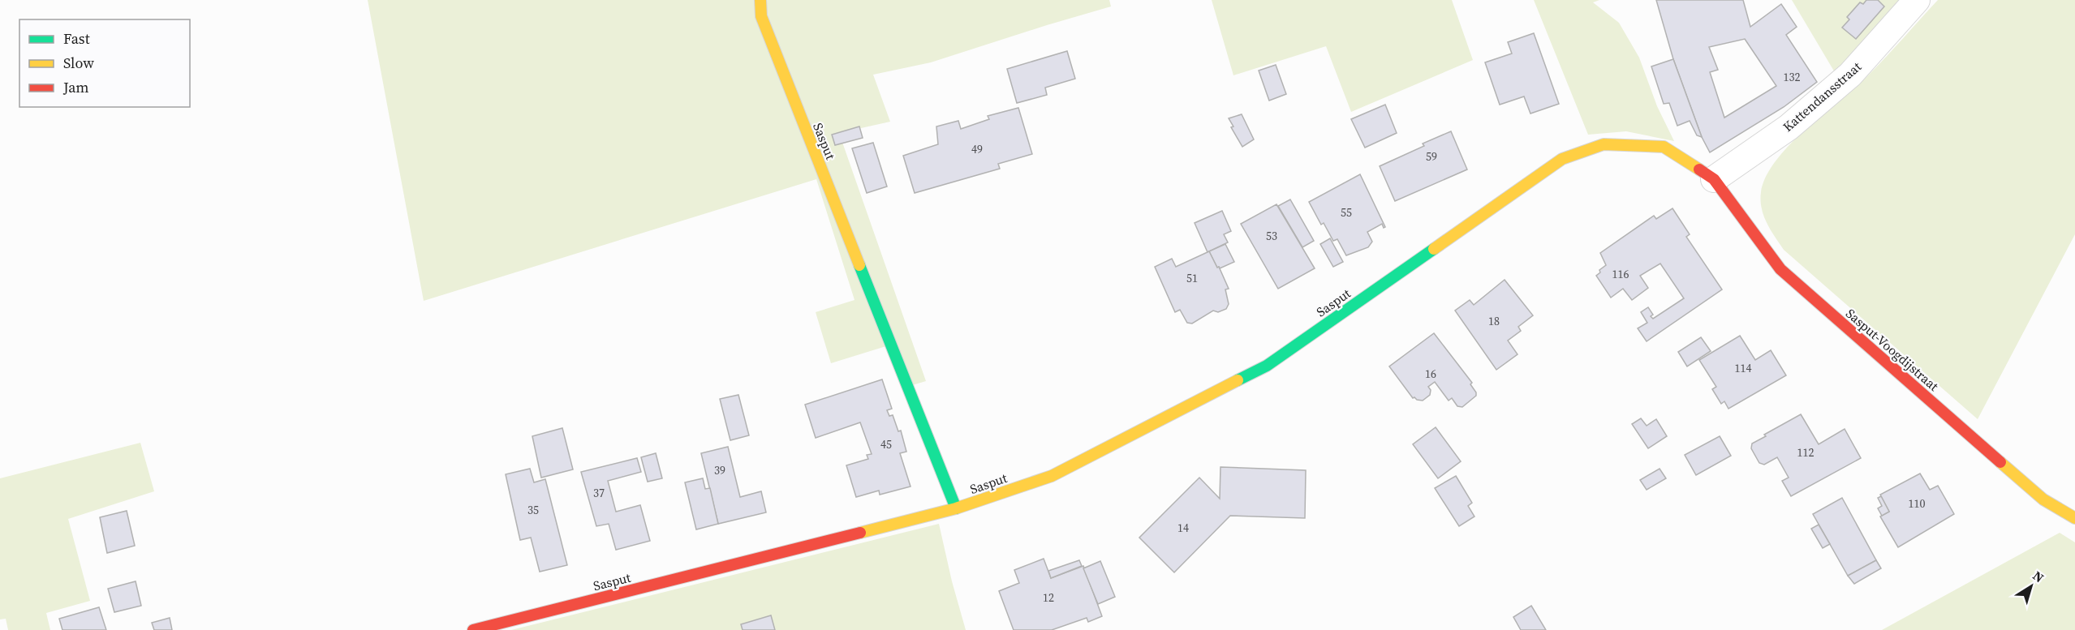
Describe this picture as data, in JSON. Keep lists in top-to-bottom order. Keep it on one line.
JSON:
{"streets":{"street":["Kattendansstraat","Sasput","Sasput-Voogdijstraat"]},"crossings":[["Kattendansstraat","Sasput"],["Kattendansstraat","Sasput-Voogdijstraat"],["Sasput","Sasput-Voogdijstraat"]],"house_numbers":["132","49","59","55","53","116","51","18","114","16","45","112","39","37","110","35","14","12"],"legend":["Fast","Slow","Jam"],"north":"top right"}
